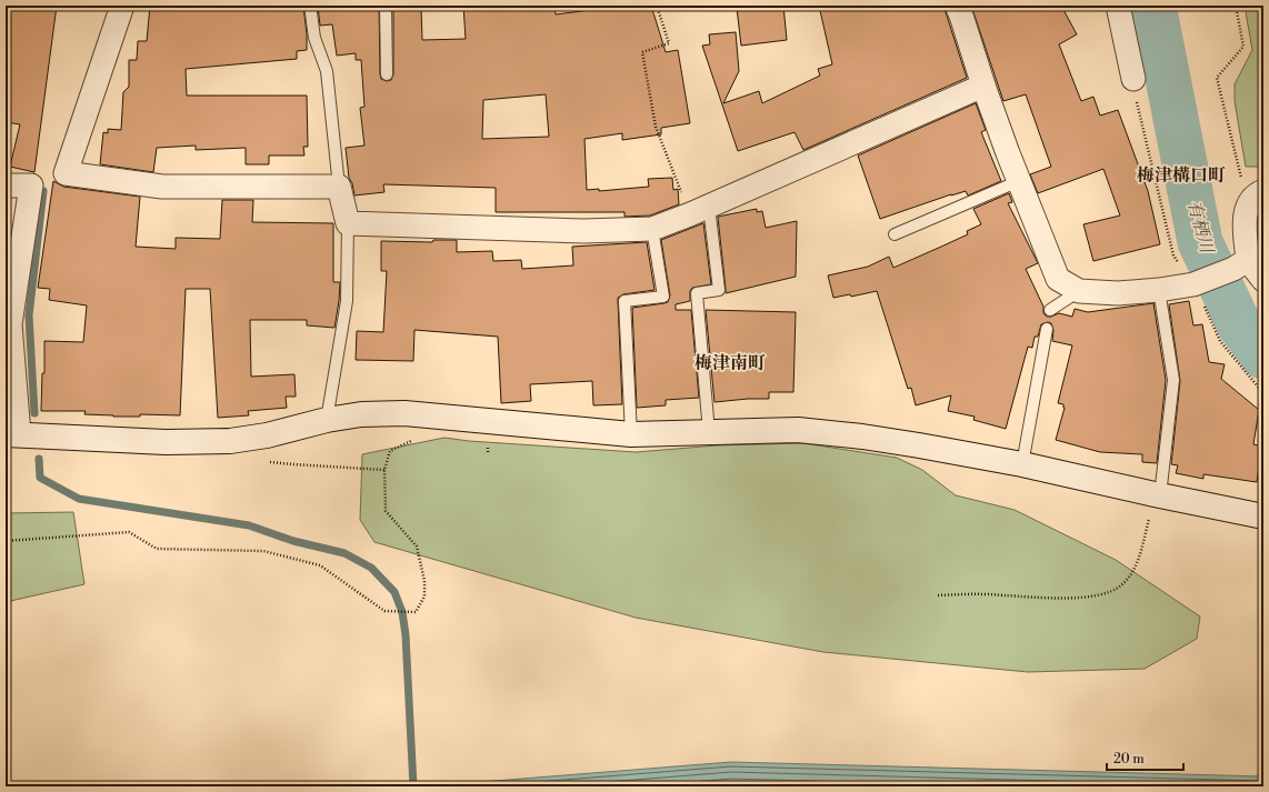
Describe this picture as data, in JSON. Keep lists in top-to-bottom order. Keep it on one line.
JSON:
{"districts":["梅津構口町","梅津南町"],"water":["有栖川"],"scale_bar":"20 m"}
